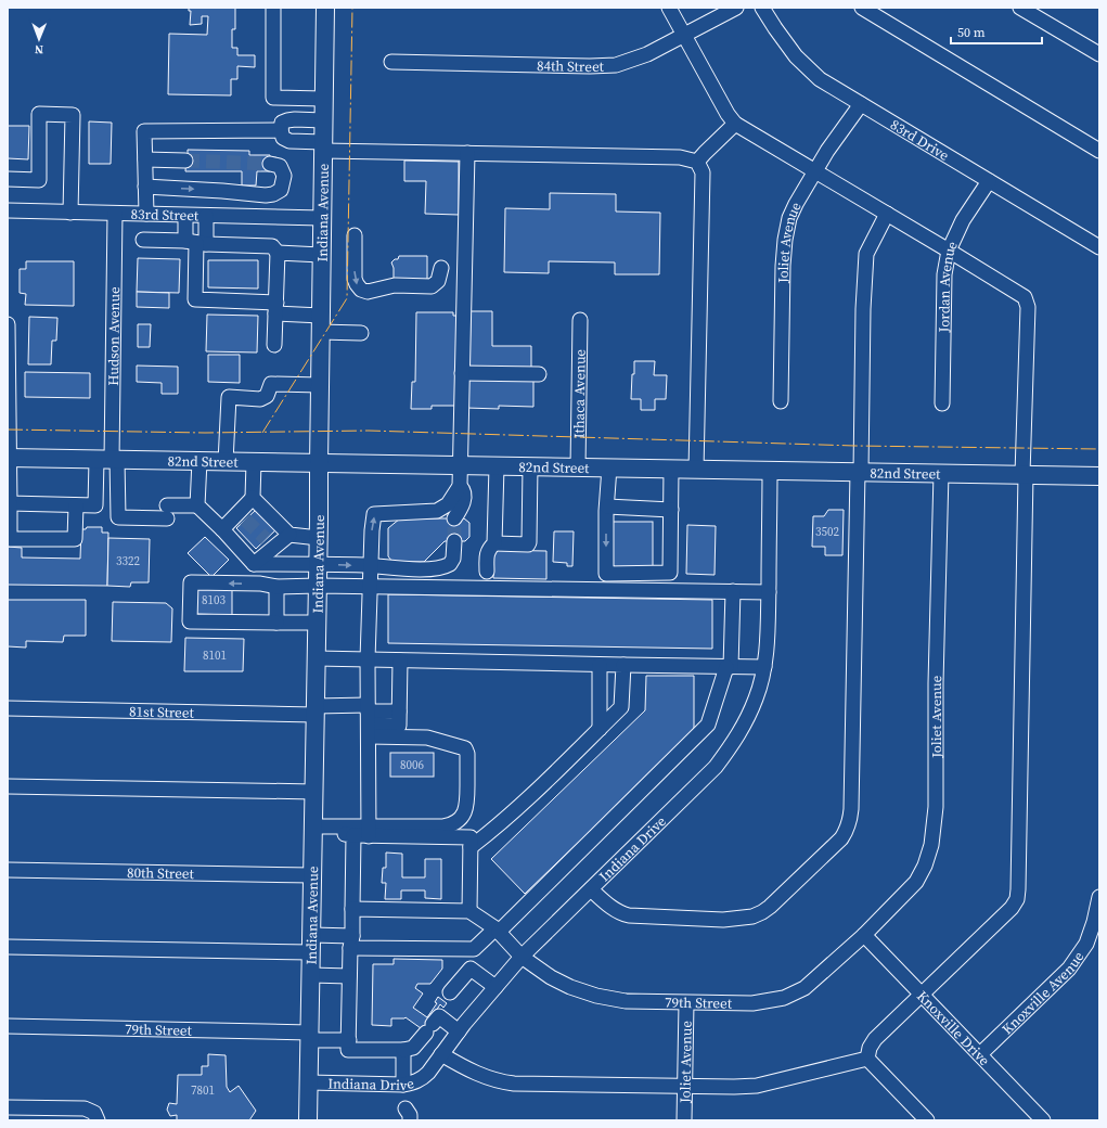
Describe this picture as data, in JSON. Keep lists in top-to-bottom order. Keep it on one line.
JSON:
{"streets":{"main road":["Indiana Avenue","82nd Street"],"street":["84th Street","83rd Drive","83rd Street","Joliet Avenue","Jordan Avenue","Hudson Avenue","Ithaca Avenue","81st Street","Indiana Drive","80th Street","Knoxville Avenue","79th Street","Knoxville Drive"]},"crossings":[["83rd Drive","Joliet Avenue"],["83rd Drive","Jordan Avenue"],["Indiana Avenue","83rd Street"],["Indiana Avenue","82nd Street"],["Indiana Avenue","81st Street"],["Indiana Avenue","Indiana Drive"],["Indiana Avenue","80th Street"],["Indiana Avenue","79th Street"],["83rd Street","Hudson Avenue"],["Joliet Avenue","82nd Street"],["Joliet Avenue","79th Street"],["Joliet Avenue","Knoxville Drive"],["Hudson Avenue","82nd Street"],["Ithaca Avenue","82nd Street"],["82nd Street","Indiana Drive"],["Indiana Drive","79th Street"],["Knoxville Avenue","Knoxville Drive"],["79th Street","Knoxville Drive"]],"house_numbers":["3502","3322","8103","8101","8006","7801"],"scale_bar":"50 m","north":"bottom"}
